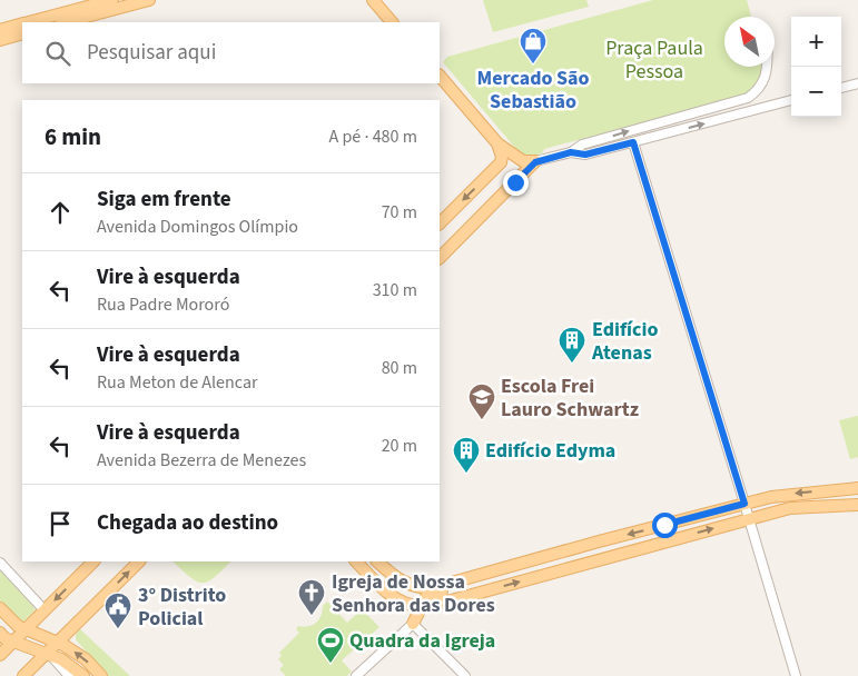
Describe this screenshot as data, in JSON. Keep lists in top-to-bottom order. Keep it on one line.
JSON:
{"parks":["Praça Paula Pessoa"],"places":{"shop":["Mercado São Sebastião"],"building":["Edifício Atenas","Edifício Edyma"],"school or university":["Escola Frei Lauro Schwartz"],"church":["Igreja de Nossa Senhora das Dores"],"public building":["3° Distrito Policial"],"sports":["Quadra da Igreja"]},"north":"top left","page":{"map_buttons":["+","−"],"search":"Pesquisar aqui","heading":["6 min","A pé · 480 m"],"list":[["Siga em frente","Avenida Domingos Olímpio","70 m"],["Vire à esquerda","Rua Padre Mororó","310 m"],["Vire à esquerda","Rua Meton de Alencar","80 m"],["Vire à esquerda","Avenida Bezerra de Menezes","20 m"],"Chegada ao destino"]}}
